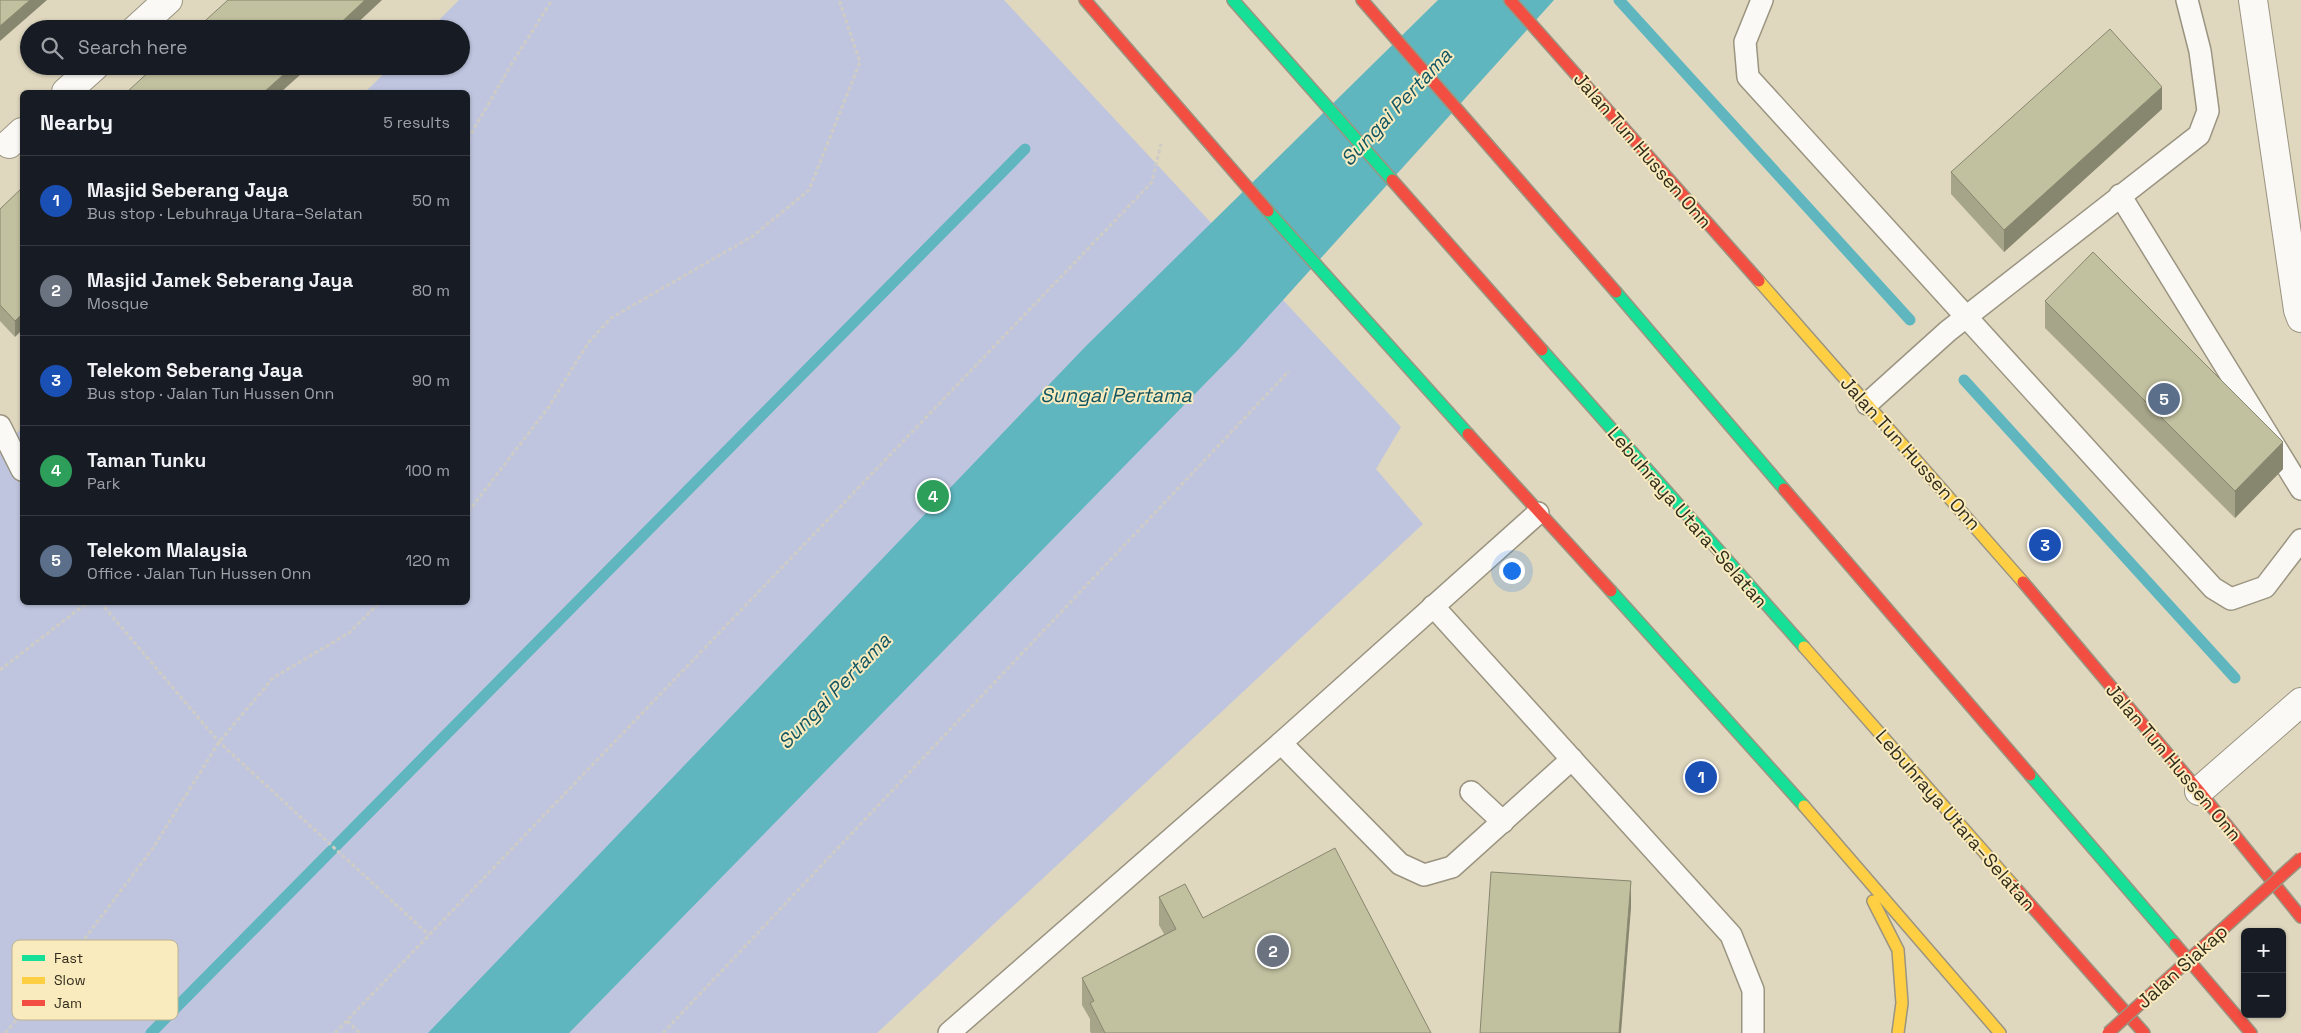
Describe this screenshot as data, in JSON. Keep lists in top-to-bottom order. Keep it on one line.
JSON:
{"streets":{"main road":["Jalan Tun Hussen Onn","Lebuhraya Utara–Selatan","Jalan Siakap"]},"water":["Sungai Pertama"],"legend":["Fast","Slow","Jam"],"page":{"search":"Search here","heading":["Nearby","5 results"],"list":[{"mark":"1","name":"Masjid Seberang Jaya","note":"Bus stop · Lebuhraya Utara–Selatan","value":"50 m"},{"mark":"2","name":"Masjid Jamek Seberang Jaya","note":"Mosque","value":"80 m"},{"mark":"3","name":"Telekom Seberang Jaya","note":"Bus stop · Jalan Tun Hussen Onn","value":"90 m"},{"mark":"4","name":"Taman Tunku","note":"Park","value":"100 m"},{"mark":"5","name":"Telekom Malaysia","note":"Office · Jalan Tun Hussen Onn","value":"120 m"}],"pins":["5","4","3","1","2"],"map_buttons":["+","−"]}}
